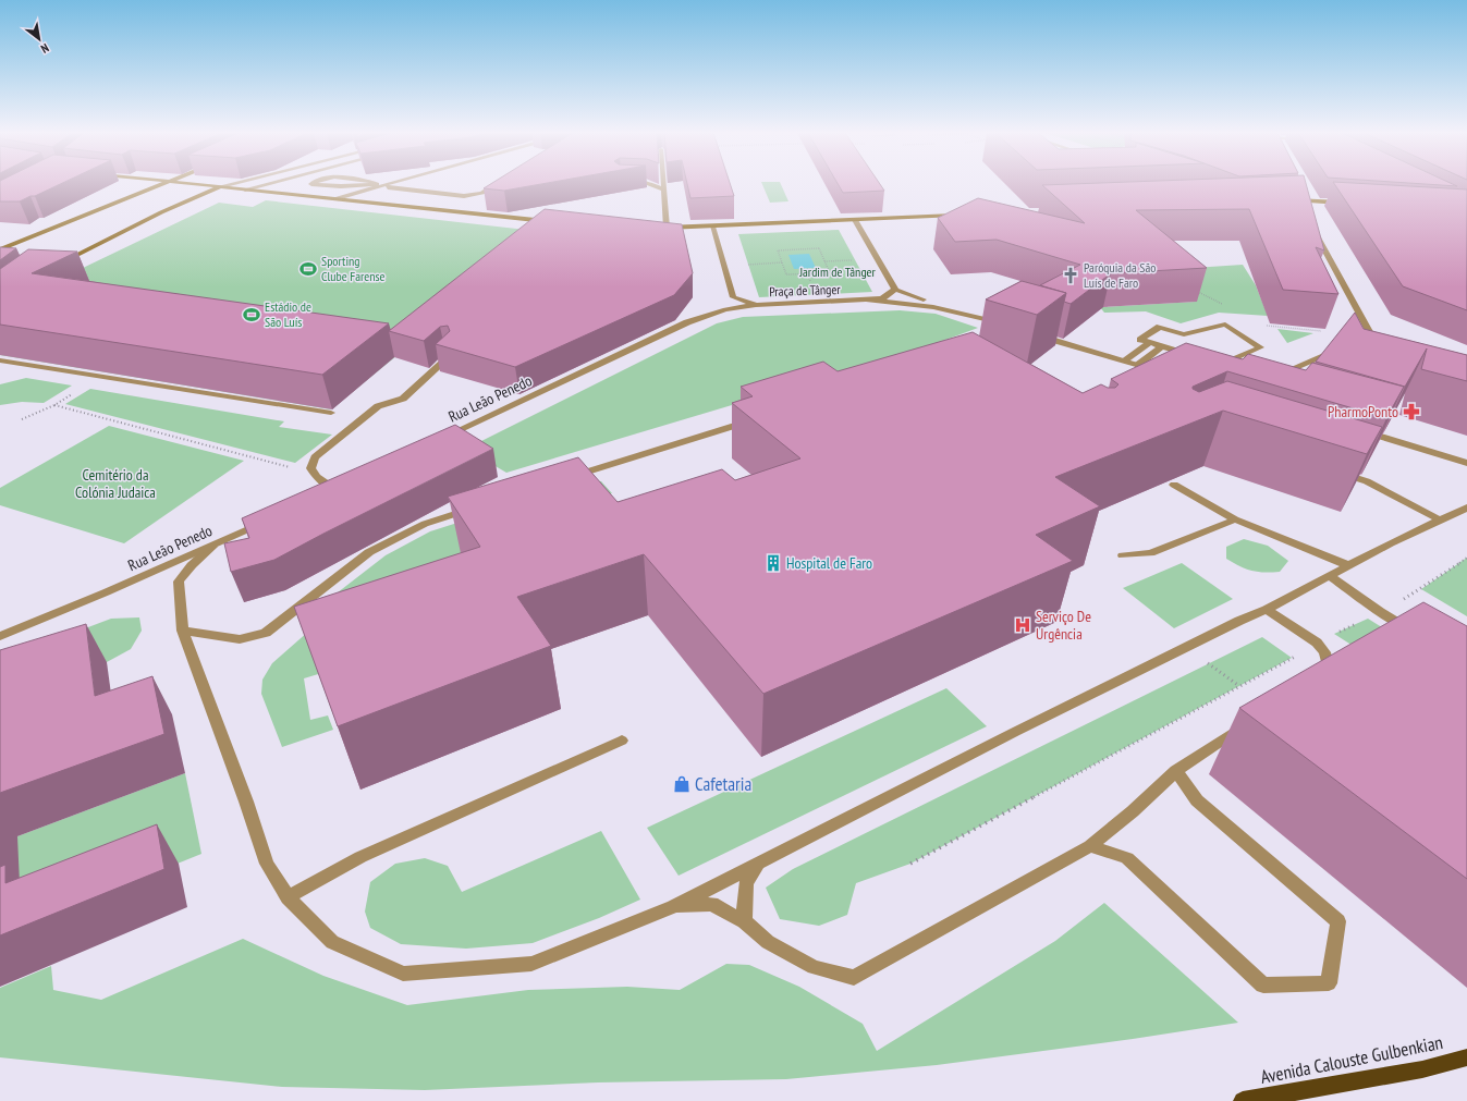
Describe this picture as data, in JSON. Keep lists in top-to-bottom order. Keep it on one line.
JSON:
{"streets":{"main road":["Avenida Calouste Gulbenkian"],"street":["Praça de Tânger","Rua Leão Penedo"]},"crossings":[["Praça de Tânger","Rua Leão Penedo"]],"parks":["Jardim de Tânger","Cemitério da Colónia Judaica"],"places":{"sports":["Sporting Clube Farense","Estádio de São Luís"],"church":["Paróquia da São Luís de Faro"],"pharmacy":["PharmoPonto"],"building":["Hospital de Faro"],"hospital":["Serviço De Urgência"],"shop":["Cafetaria"]},"north":"bottom right"}
